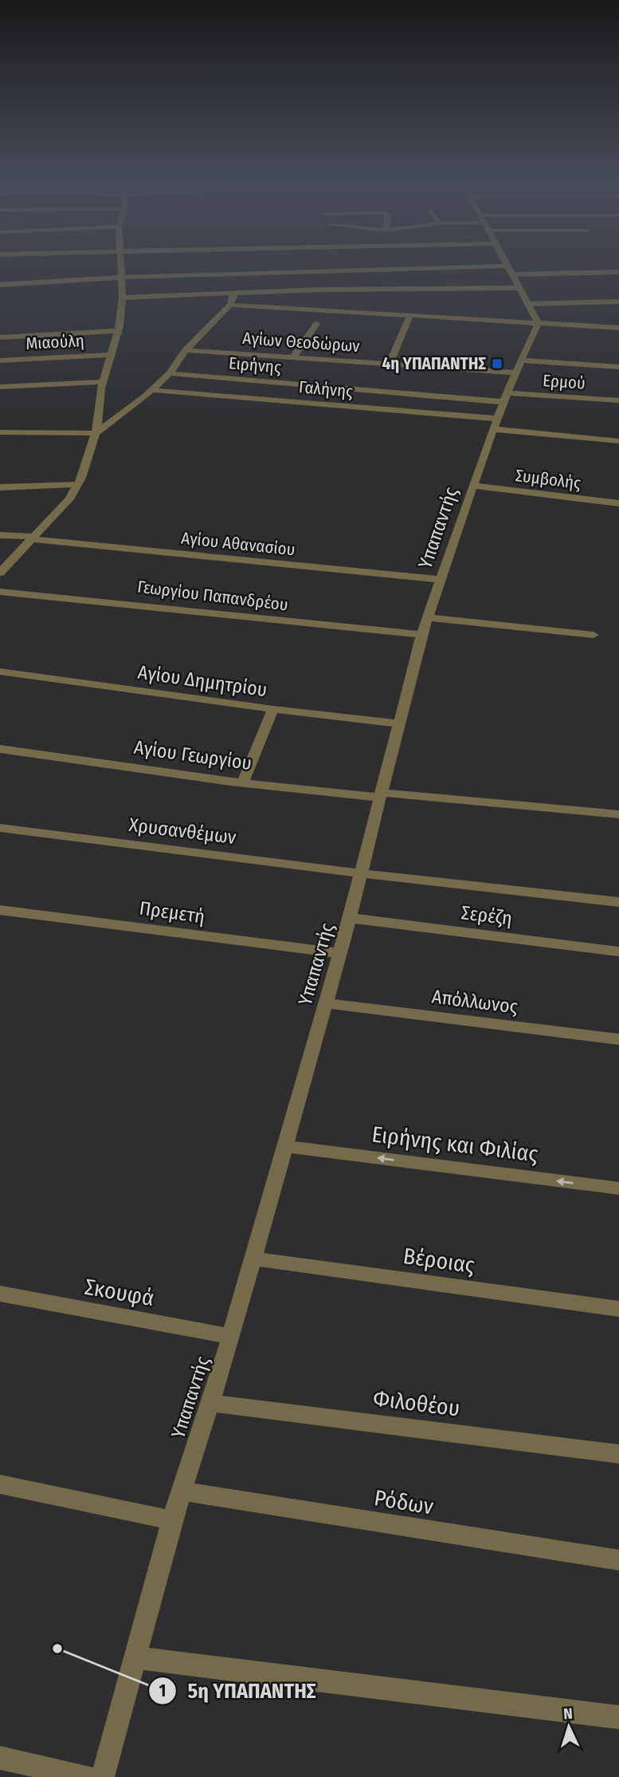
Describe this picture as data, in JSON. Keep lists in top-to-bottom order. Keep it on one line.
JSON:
{"streets":{"street":["Μιαούλη","Αγίων Θεοδώρων","Ειρήνης","Ερμού","Γαλήνης","Συμβολής","Υπαπαντής","Αγίου Αθανασίου","Γεωργίου Παπανδρέου","Αγίου Δημητρίου","Αγίου Γεωργίου","Χρυσανθέμων","Πρεμετή","Σερέζη","Απόλλωνος","Ειρήνης και Φιλίας","Βέροιας","Σκουφά","Φιλοθέου","Ρόδων"]},"crossings":[["Αγίων Θεοδώρων","Υπαπαντής"],["Ειρήνης","Ερμού"],["Ειρήνης","Υπαπαντής"],["Ερμού","Υπαπαντής"],["Γαλήνης","Υπαπαντής"],["Συμβολής","Υπαπαντής"],["Υπαπαντής","Αγίου Αθανασίου"],["Υπαπαντής","Γεωργίου Παπανδρέου"],["Υπαπαντής","Αγίου Δημητρίου"],["Υπαπαντής","Αγίου Γεωργίου"],["Υπαπαντής","Χρυσανθέμων"],["Υπαπαντής","Πρεμετή"],["Υπαπαντής","Σερέζη"],["Υπαπαντής","Απόλλωνος"],["Υπαπαντής","Ειρήνης και Φιλίας"],["Υπαπαντής","Βέροιας"],["Υπαπαντής","Σκουφά"],["Υπαπαντής","Φιλοθέου"],["Υπαπαντής","Ρόδων"]],"one_way":["Ειρήνης και Φιλίας"],"places":{"transit":["4η ΥΠΑΠΑΝΤΗΣ"],"other":["5η ΥΠΑΠΑΝΤΗΣ"]},"north":"top"}
